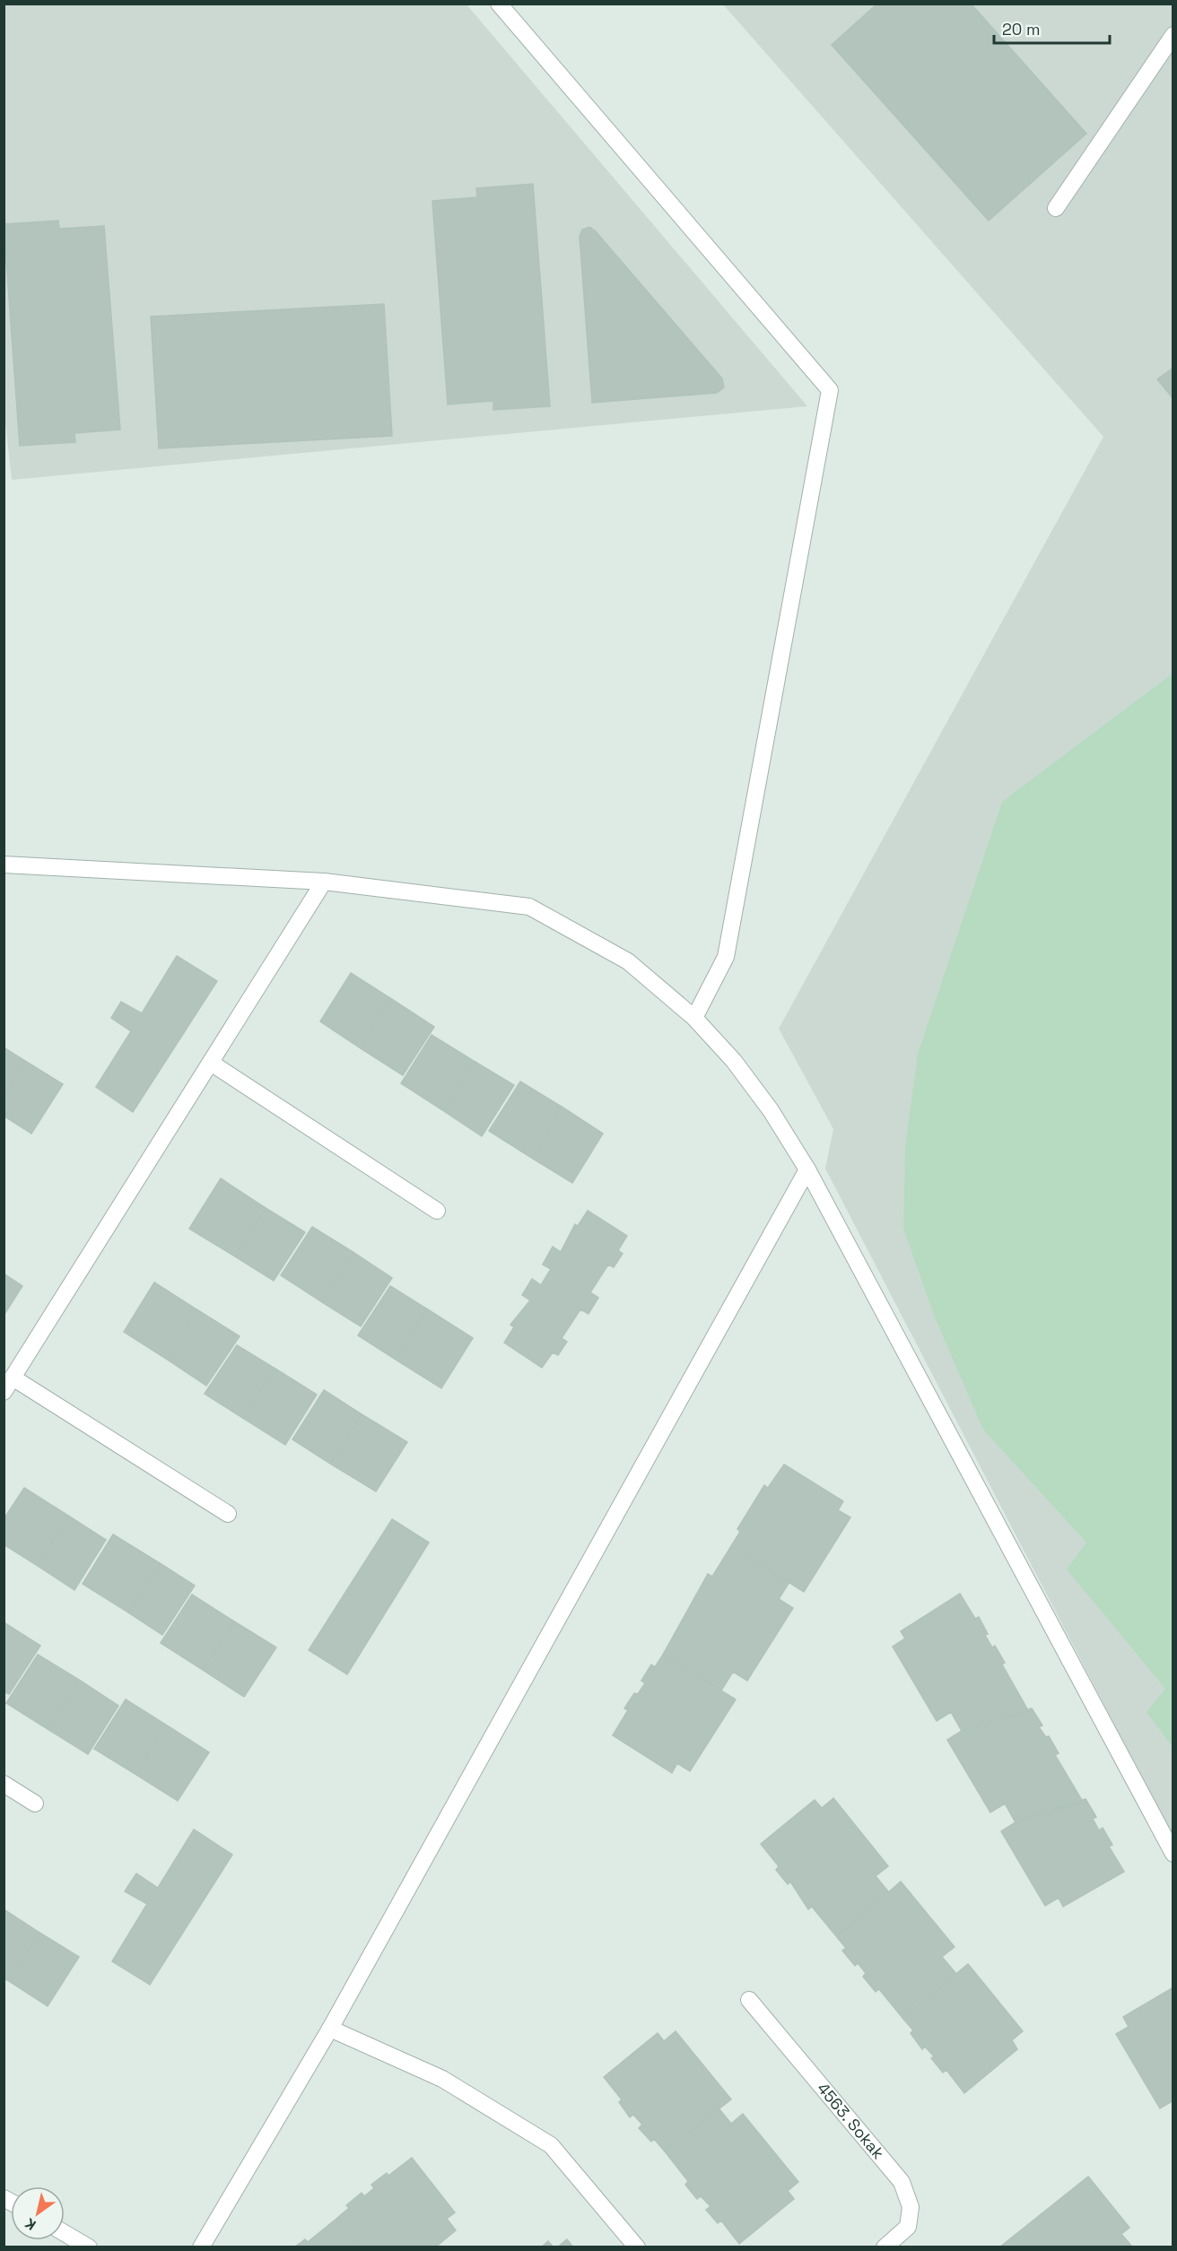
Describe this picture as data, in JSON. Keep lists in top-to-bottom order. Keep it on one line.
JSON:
{"streets":{"street":["4563. Sokak"]},"scale_bar":"20 m","north":"bottom left"}
